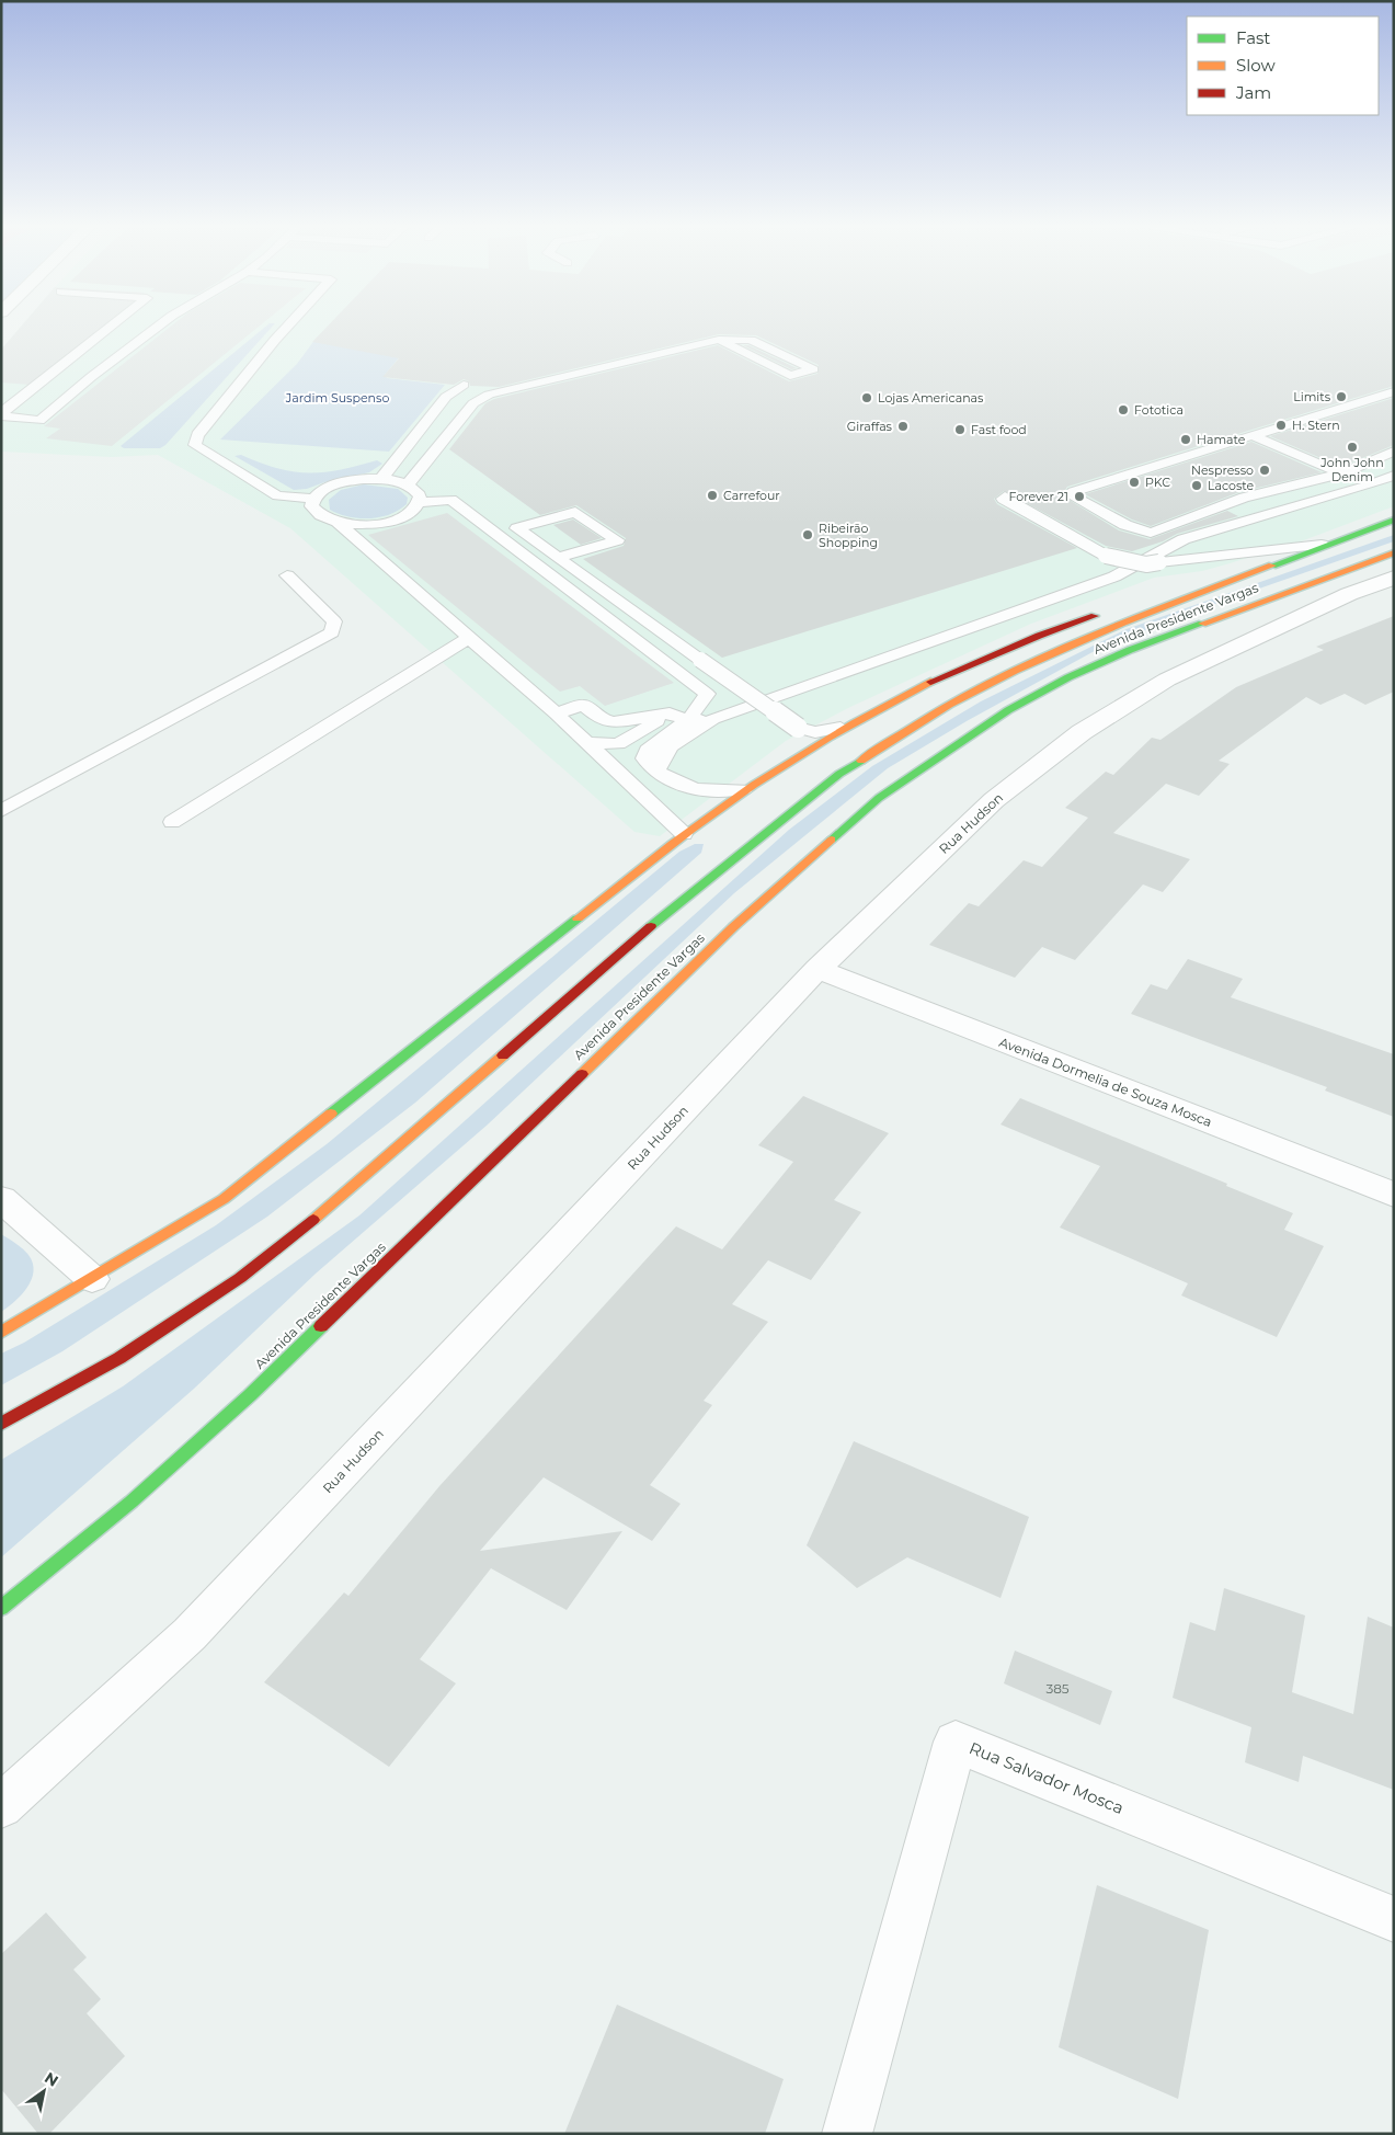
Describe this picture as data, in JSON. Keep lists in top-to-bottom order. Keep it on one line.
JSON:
{"streets":{"main road":["Avenida Presidente Vargas"],"street":["Rua Hudson","Avenida Dormelia de Souza Mosca","Rua Salvador Mosca"]},"crossings":[["Rua Hudson","Avenida Dormelia de Souza Mosca"]],"parks":["Jardim Suspenso"],"places":["Limits","Lojas Americanas","Fototica","H. Stern","Giraffas","Fast food","Hamate","John John Denim","Nespresso","PKC","Lacoste","Carrefour","Forever 21","Ribeirão Shopping"],"house_numbers":["385"],"legend":["Fast","Slow","Jam"],"north":"top right"}
